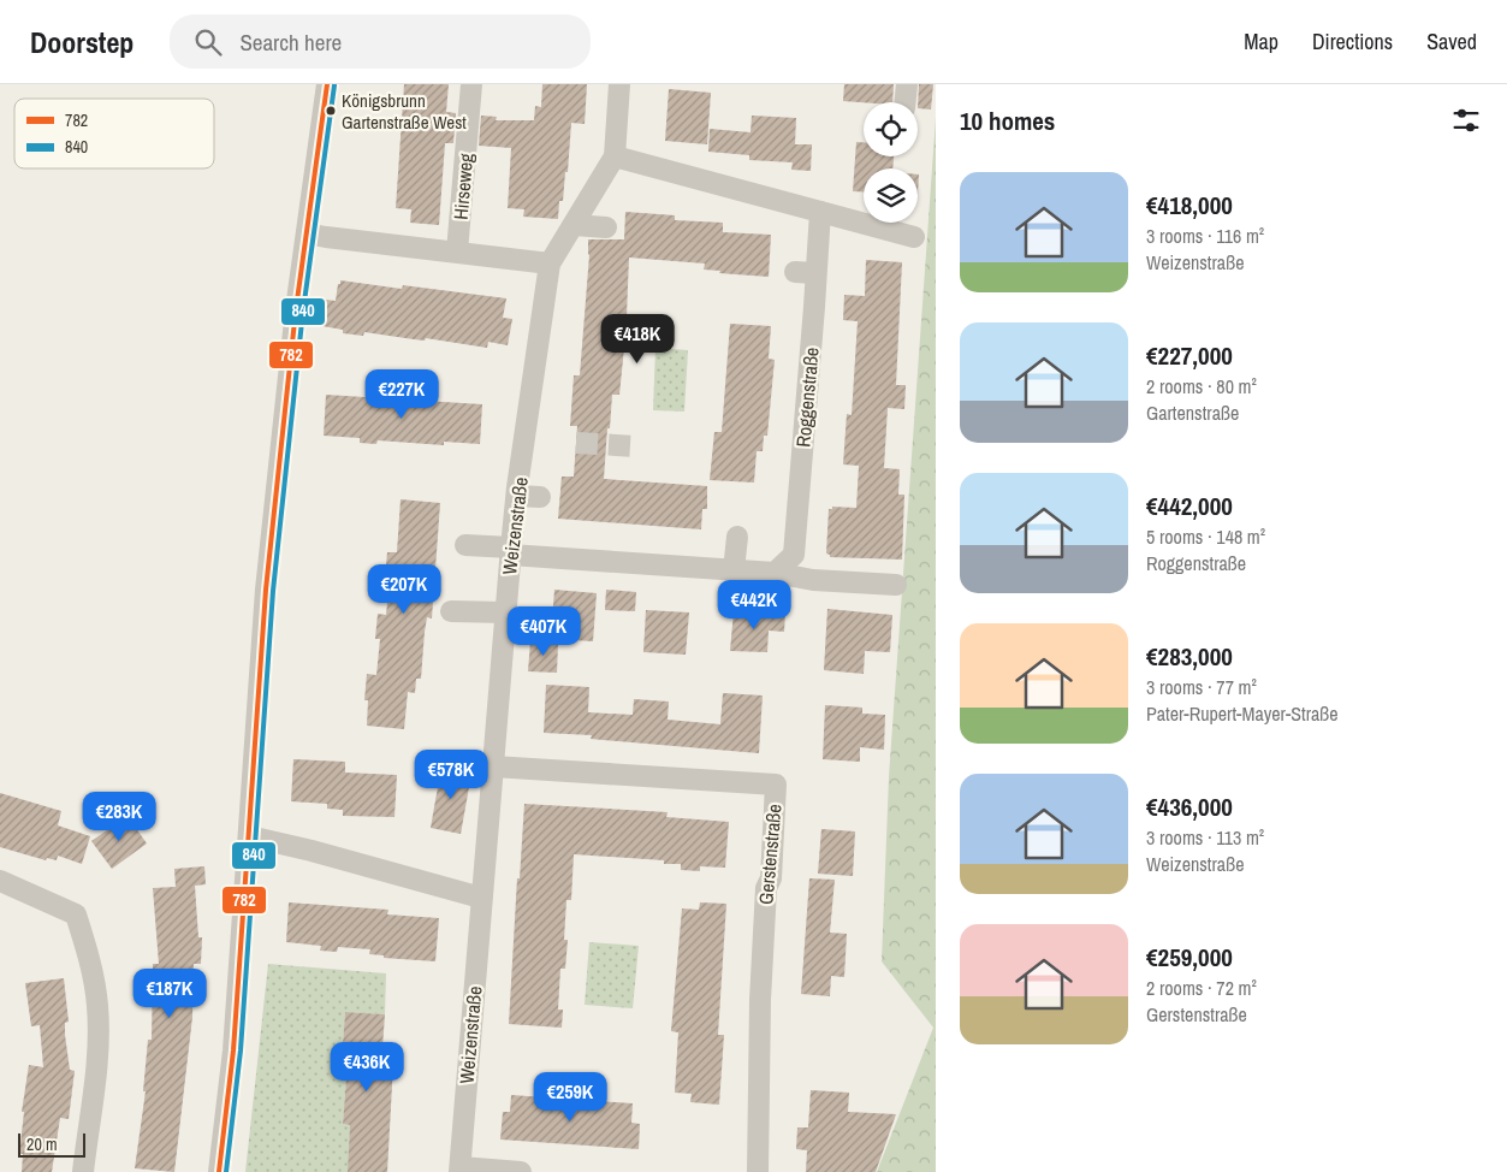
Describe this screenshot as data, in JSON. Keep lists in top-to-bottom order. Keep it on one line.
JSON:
{"streets":{"street":["Hirseweg","Roggenstraße","Weizenstraße","Gerstenstraße"]},"crossings":[["Weizenstraße","Gerstenstraße"]],"places":["Königsbrunn Gartenstraße West"],"lines":["transit line 782","transit line 840"],"legend":["782","840"],"scale_bar":"20 m","page":{"header":"Doorstep","search":"Search here","nav":["Map","Directions","Saved"],"heading":"10 homes","list":[{"name":"€418,000","note":"3 rooms · 116 m² · Weizenstraße"},{"name":"€227,000","note":"2 rooms · 80 m² · Gartenstraße"},{"name":"€442,000","note":"5 rooms · 148 m² · Roggenstraße"},{"name":"€283,000","note":"3 rooms · 77 m² · Pater-Rupert-Mayer-Straße"},{"name":"€436,000","note":"3 rooms · 113 m² · Weizenstraße"},{"name":"€259,000","note":"2 rooms · 72 m² · Gerstenstraße"}],"price":["€418K","€227K","€207K","€442K","€407K","€578K","€283K","€187K","€436K","€259K"],"scale":"20 m"}}
